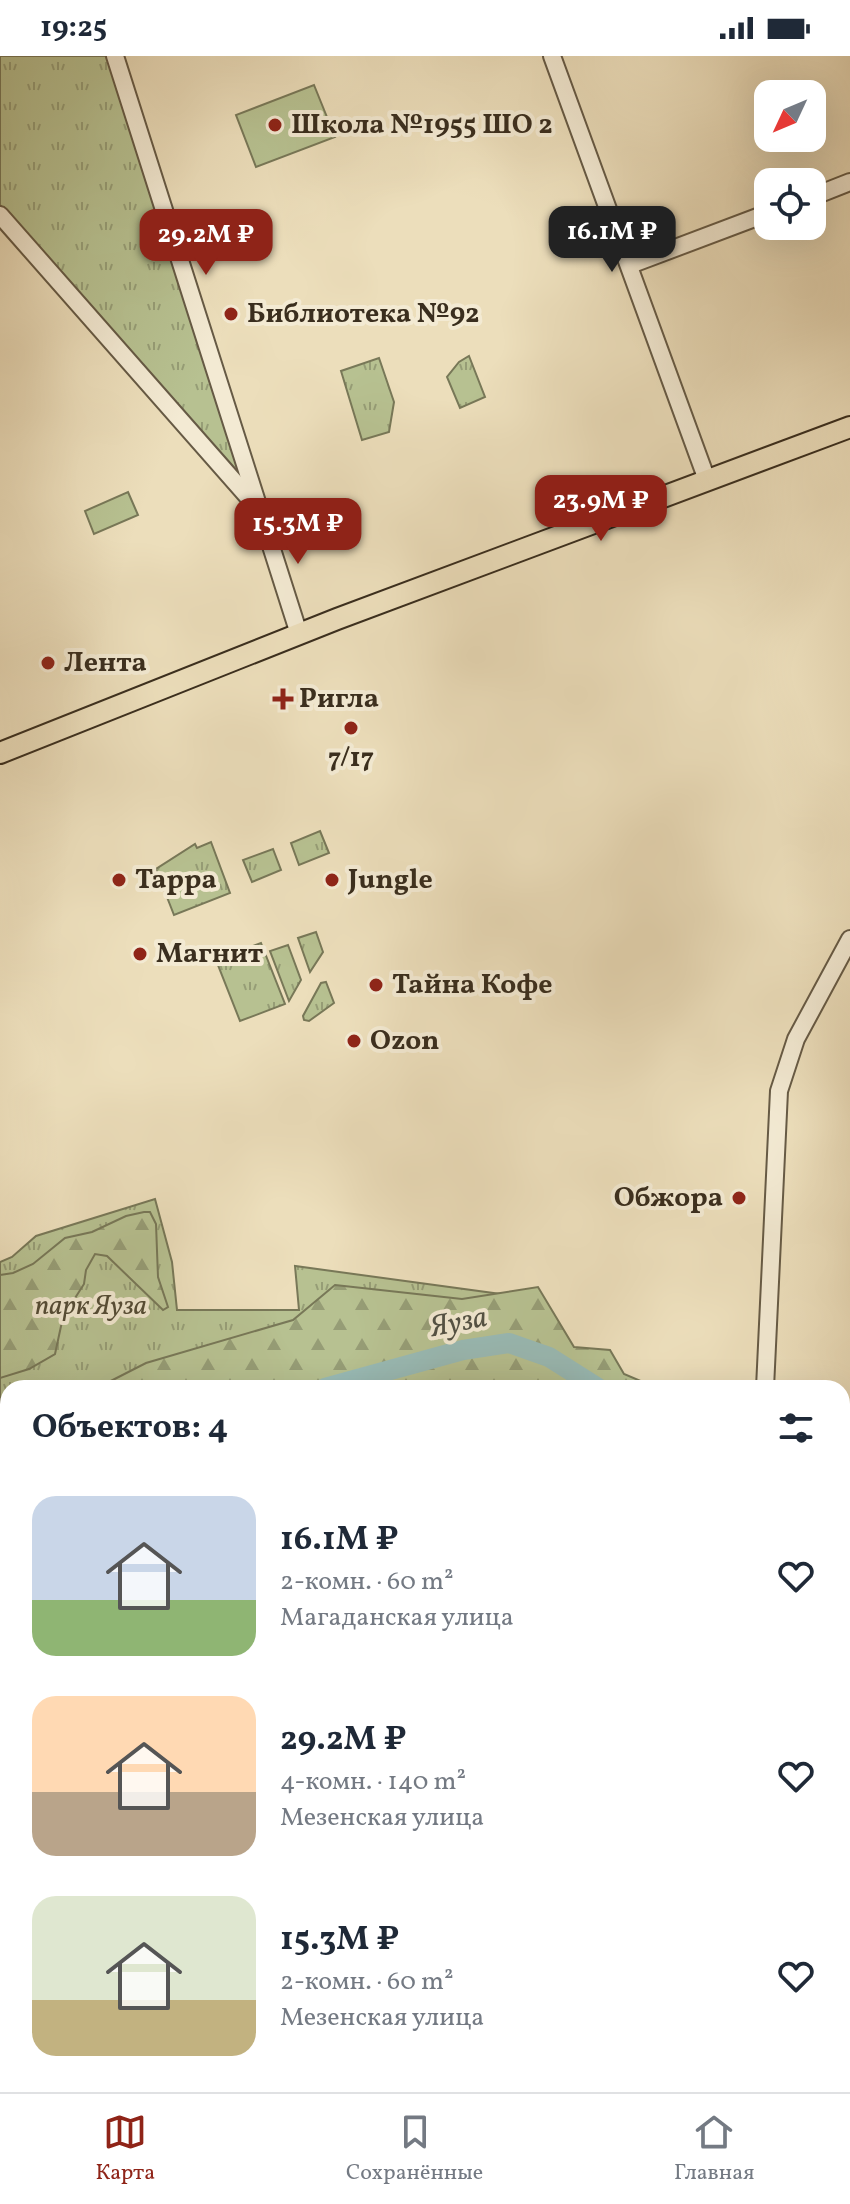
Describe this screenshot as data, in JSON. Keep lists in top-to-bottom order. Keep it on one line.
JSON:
{"water":["Яуза"],"parks":["парк Яуза"],"places":{"other":["Школа №1955 ШО 2","Библиотека №92","Лента","7/17","Тарра","Jungle","Магнит","Тайна Кофе","Ozon","Обжора"],"health":["Ригла"]},"north":"bottom left","page":{"status":"19:25","price":["16.1M ₽","29.2M ₽","23.9M ₽","15.3M ₽"],"heading":"Объектов: 4","list":[{"name":"16.1M ₽","note":"2-комн. · 60 m² · Магаданская улица"},{"name":"29.2M ₽","note":"4-комн. · 140 m² · Мезенская улица"},{"name":"15.3M ₽","note":"2-комн. · 60 m² · Мезенская улица"}],"tabs":["Карта","Сохранённые","Главная"]}}
